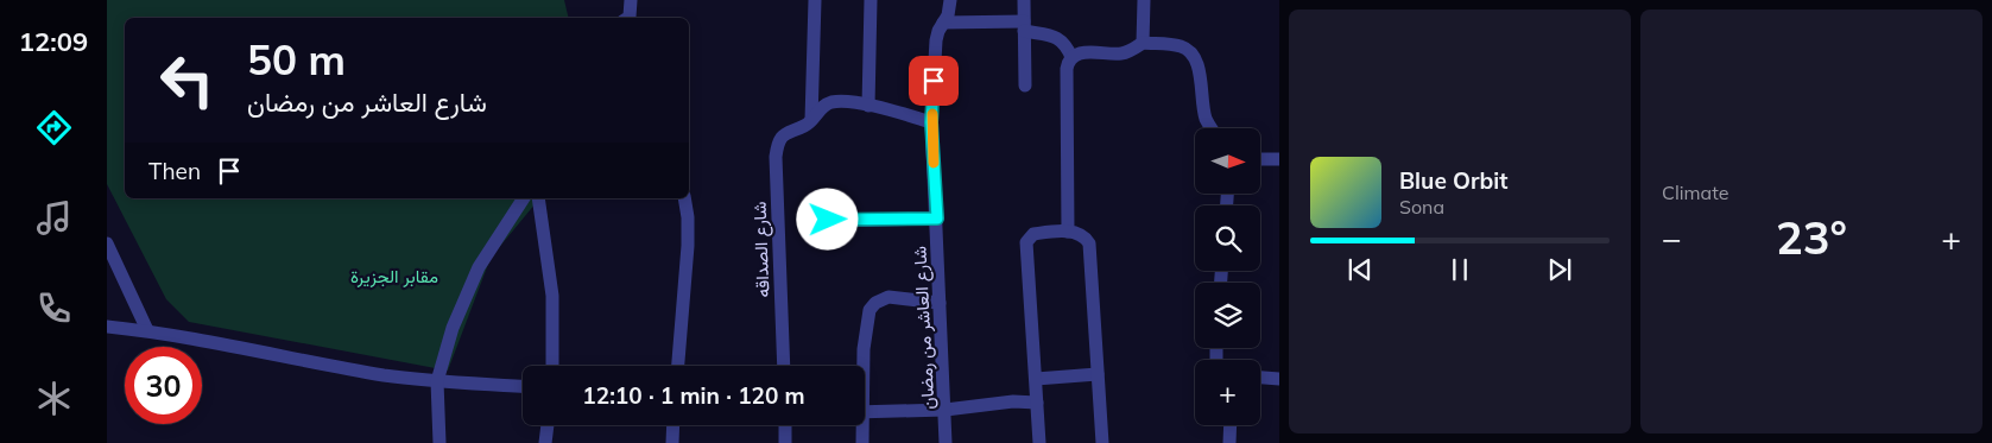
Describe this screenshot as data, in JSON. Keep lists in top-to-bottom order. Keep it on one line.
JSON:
{"streets":{"street":["شارع الصداقه","شارع العاشر من رمضان"]},"parks":["مقابر الجزيرة"],"north":"right","page":{"tabs":"12:09","tile":"Climate","turn":["50 m","شارع العاشر من رمضان"],"map_buttons":"+","then":"Then","song":["Blue Orbit","Sona"],"heat":["−","23°","+"],"limit":"30","trip":"12:10 · 1 min · 120 m"}}
